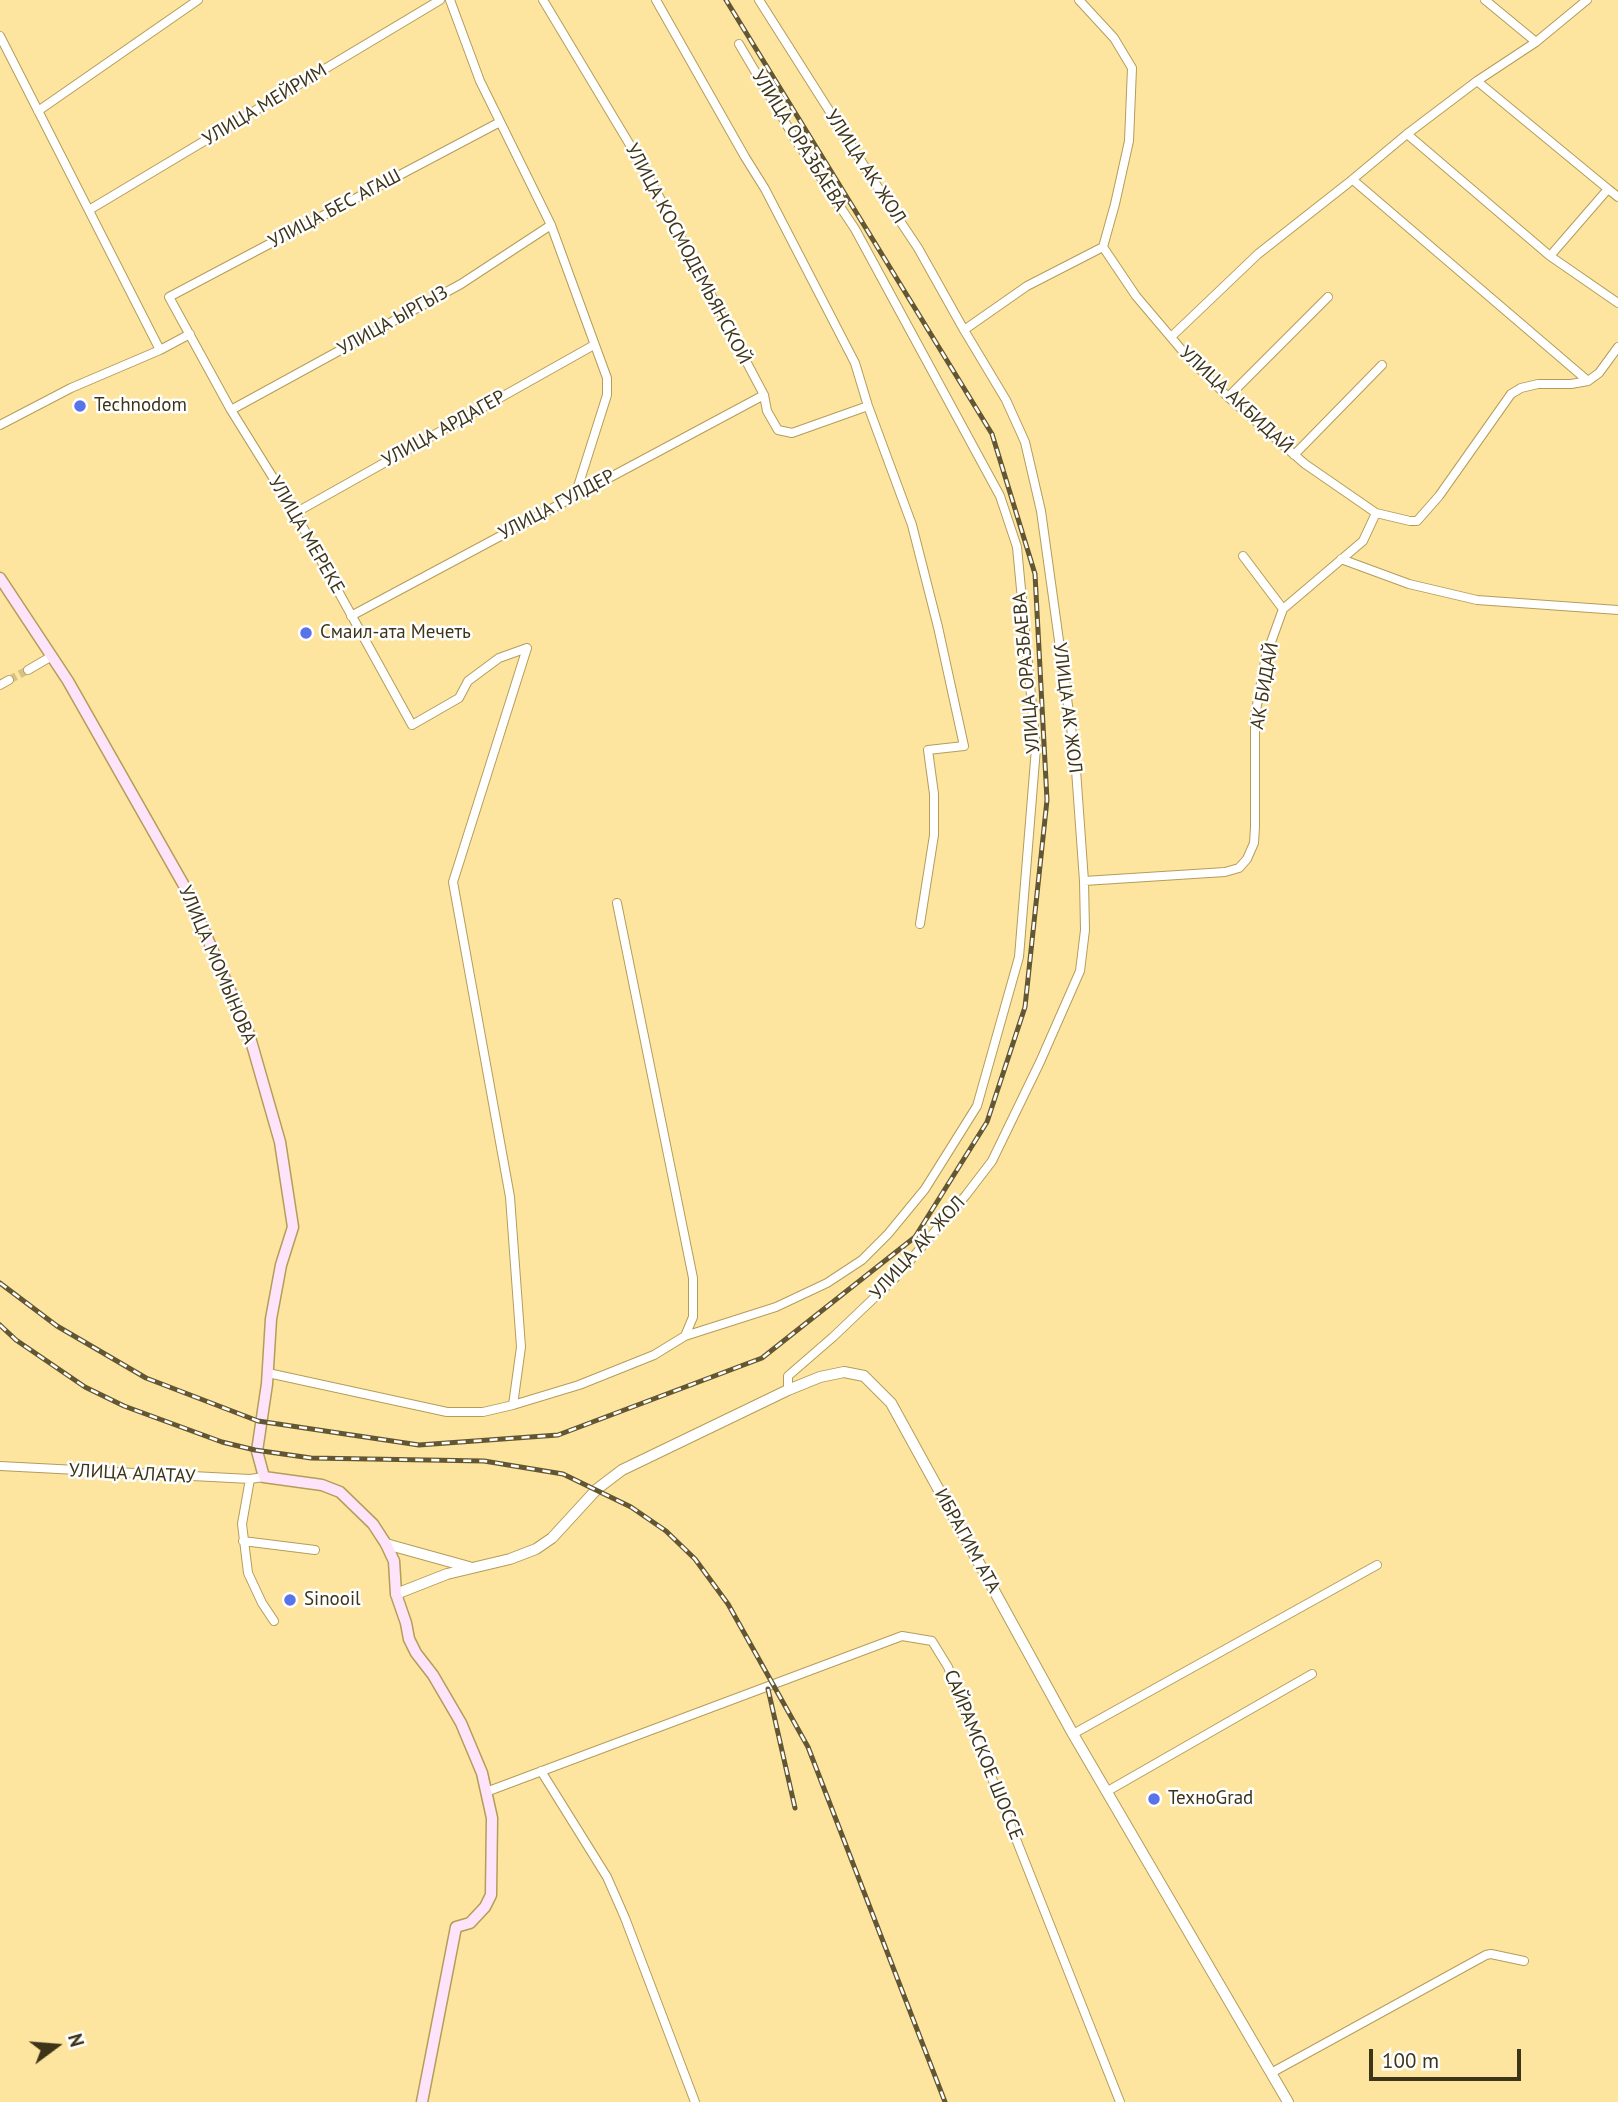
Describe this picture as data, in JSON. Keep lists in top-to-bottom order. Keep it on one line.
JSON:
{"streets":{"main road":["УЛИЦА МОМЫНОВА"],"street":["УЛИЦА МЕЙРИМ","УЛИЦА ОРАЗБАЕВА","УЛИЦА АК ЖОЛ","УЛИЦА БЕС АГАШ","УЛИЦА КОСМОДЕМЬЯНСКОЙ","УЛИЦА ЫРГЫЗ","УЛИЦА АКБИДАЙ","УЛИЦА АРДАГЕР","УЛИЦА ГУЛДЕР","УЛИЦА МЕРЕКЕ","АК БИДАЙ","УЛИЦА АЛАТАУ","ИБРАГИМ АТА","САЙРАМСКОЕ ШОССЕ"]},"crossings":[["УЛИЦА ОРАЗБАЕВА","УЛИЦА МЕРЕКЕ"],["УЛИЦА ОРАЗБАЕВА","УЛИЦА МОМЫНОВА"],["УЛИЦА АК ЖОЛ","АК БИДАЙ"],["УЛИЦА АК ЖОЛ","ИБРАГИМ АТА"],["УЛИЦА БЕС АГАШ","УЛИЦА МЕРЕКЕ"],["УЛИЦА КОСМОДЕМЬЯНСКОЙ","УЛИЦА ГУЛДЕР"],["УЛИЦА ЫРГЫЗ","УЛИЦА МЕРЕКЕ"],["УЛИЦА АКБИДАЙ","АК БИДАЙ"],["УЛИЦА АРДАГЕР","УЛИЦА МЕРЕКЕ"],["УЛИЦА ГУЛДЕР","УЛИЦА МЕРЕКЕ"],["УЛИЦА МОМЫНОВА","УЛИЦА АЛАТАУ"]],"places":["Technodom","Смаил-ата Мечеть","Sinooil","ТехноGrad"],"scale_bar":"100 m","north":"right"}
